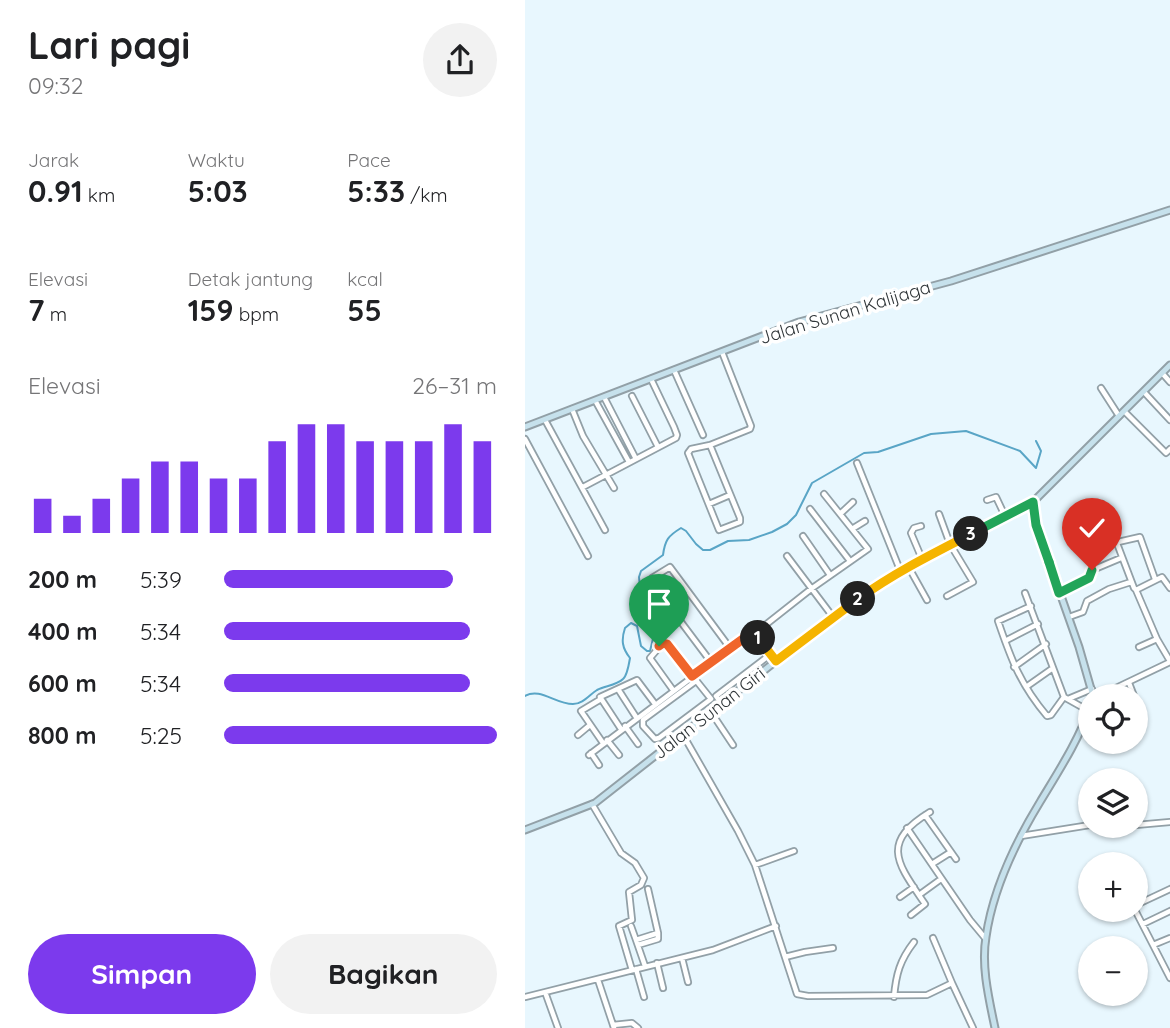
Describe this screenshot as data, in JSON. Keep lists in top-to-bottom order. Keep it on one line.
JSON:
{"streets":{"street":["Jalan Sunan Kalijaga","Jalan Sunan Giri"]},"page":{"heading":["Lari pagi","09:32"],"stats":[["Jarak","0.91 km"],["Waktu","5:03"],["Pace","5:33 /km"],["Elevasi","7 m"],["Detak jantung","159 bpm"],["kcal","55"]],"chart":["Elevasi","26–31 m"],"pins":["3","2","1"],"list":[{"name":"200 m","note":"5:39"},{"name":"400 m","note":"5:34"},{"name":"600 m","note":"5:34"},{"name":"800 m","note":"5:25"}],"map_buttons":["+","−"],"buttons":["Simpan","Bagikan"]}}
